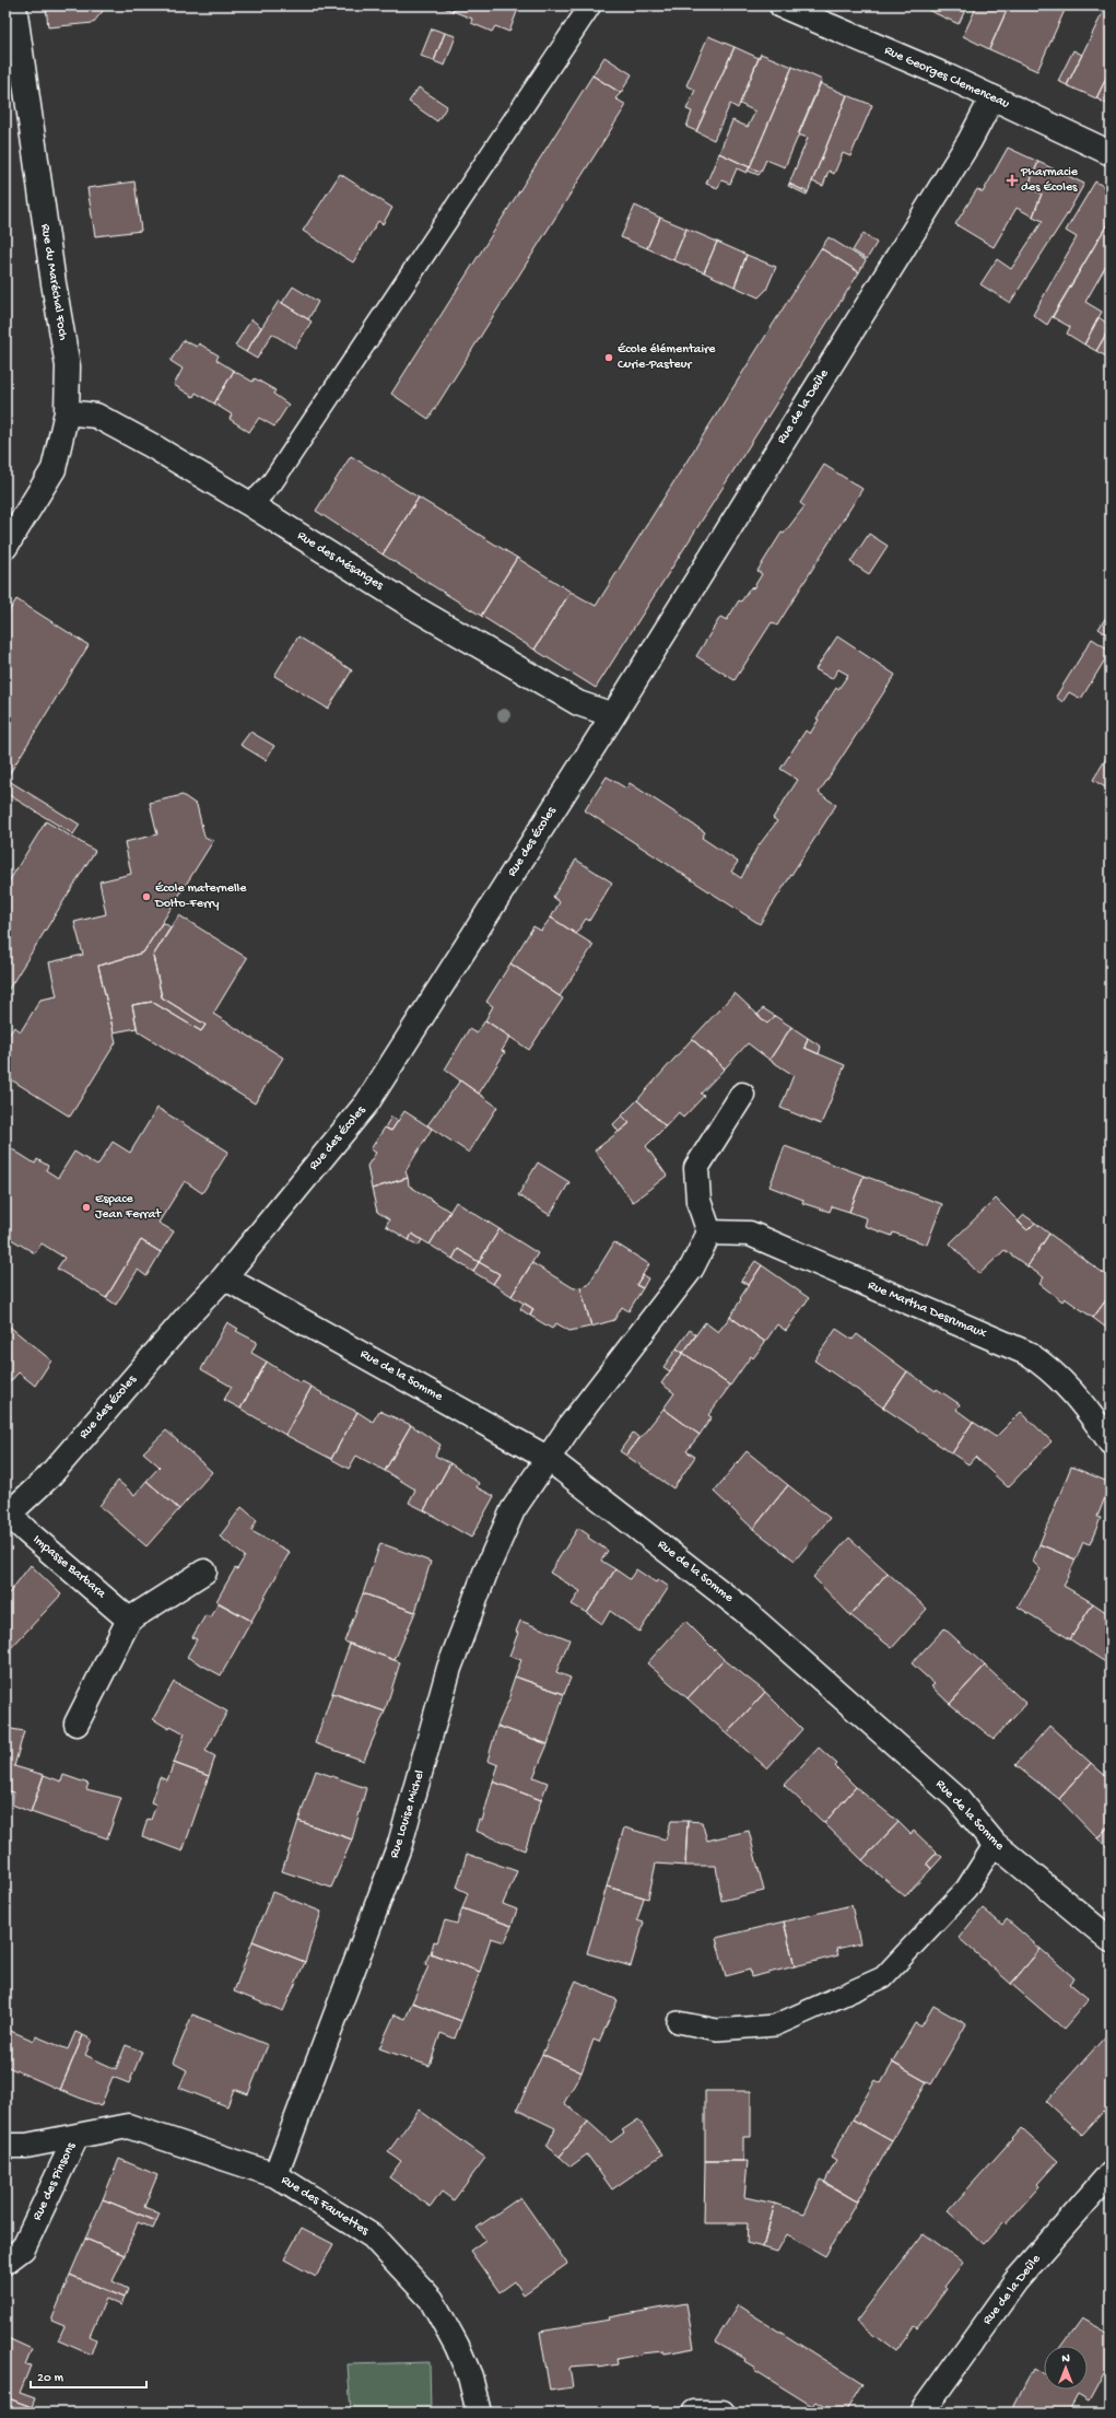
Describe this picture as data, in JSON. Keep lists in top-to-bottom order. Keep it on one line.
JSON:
{"streets":{"street":["Rue Georges Clemenceau","Rue du Maréchal Foch","Rue de la Deûle","Rue des Mésanges","Rue des Écoles","Rue Martha Desrumaux","Rue de la Somme","Impasse Barbara","Rue Louise Michel","Rue des Pinsons","Rue des Fauvettes"]},"crossings":[["Rue Georges Clemenceau","Rue de la Deûle"],["Rue du Maréchal Foch","Rue des Mésanges"],["Rue de la Deûle","Rue des Mésanges"],["Rue de la Deûle","Rue des Écoles"],["Rue des Mésanges","Rue des Écoles"],["Rue des Écoles","Rue de la Somme"],["Rue des Écoles","Impasse Barbara"],["Rue de la Somme","Rue Louise Michel"],["Rue Louise Michel","Rue des Fauvettes"],["Rue des Pinsons","Rue des Fauvettes"]],"places":{"health":["Pharmacie des Écoles"],"other":["École élémentaire Curie-Pasteur","École maternelle Dolto-Ferry","Espace Jean Ferrat"]},"scale_bar":"20 m","north":"top"}
